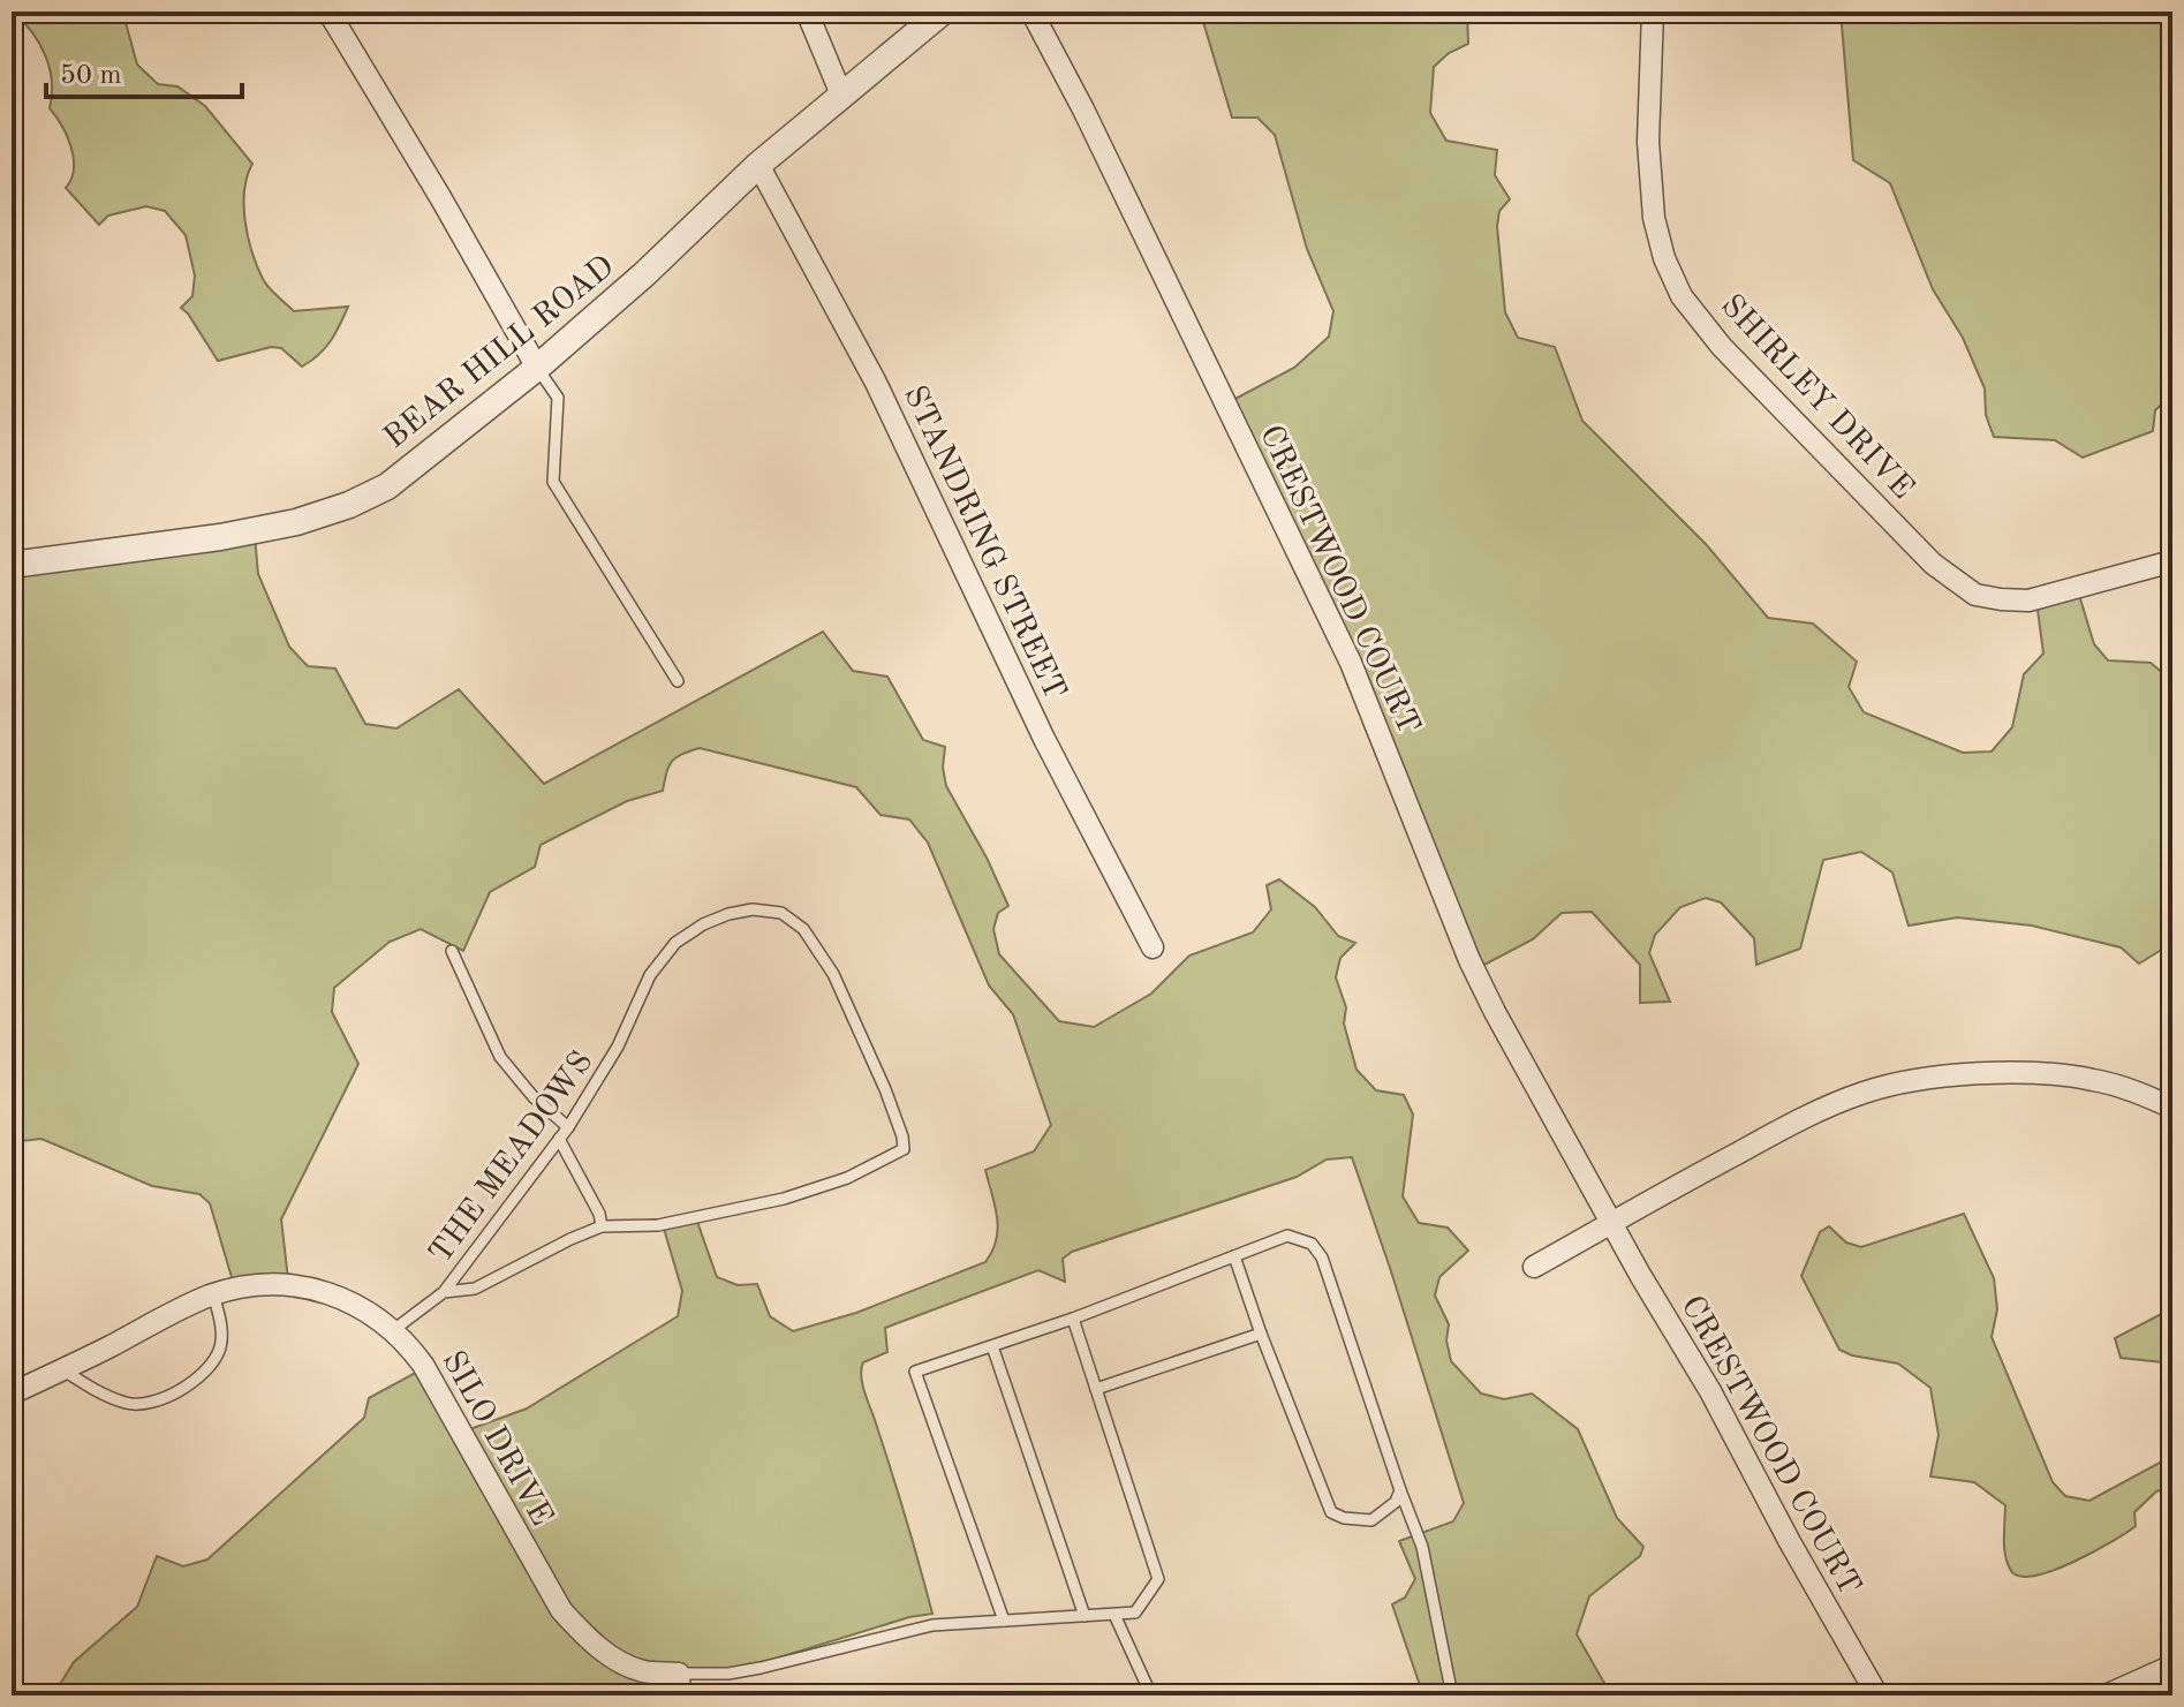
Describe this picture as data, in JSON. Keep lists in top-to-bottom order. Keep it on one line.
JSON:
{"streets":{"street":["BEAR HILL ROAD","SHIRLEY DRIVE","STANDRING STREET","CRESTWOOD COURT","SILO DRIVE"],"lane":["THE MEADOWS"]},"crossings":[["BEAR HILL ROAD","STANDRING STREET"],["THE MEADOWS","SILO DRIVE"]],"scale_bar":"50 m"}
